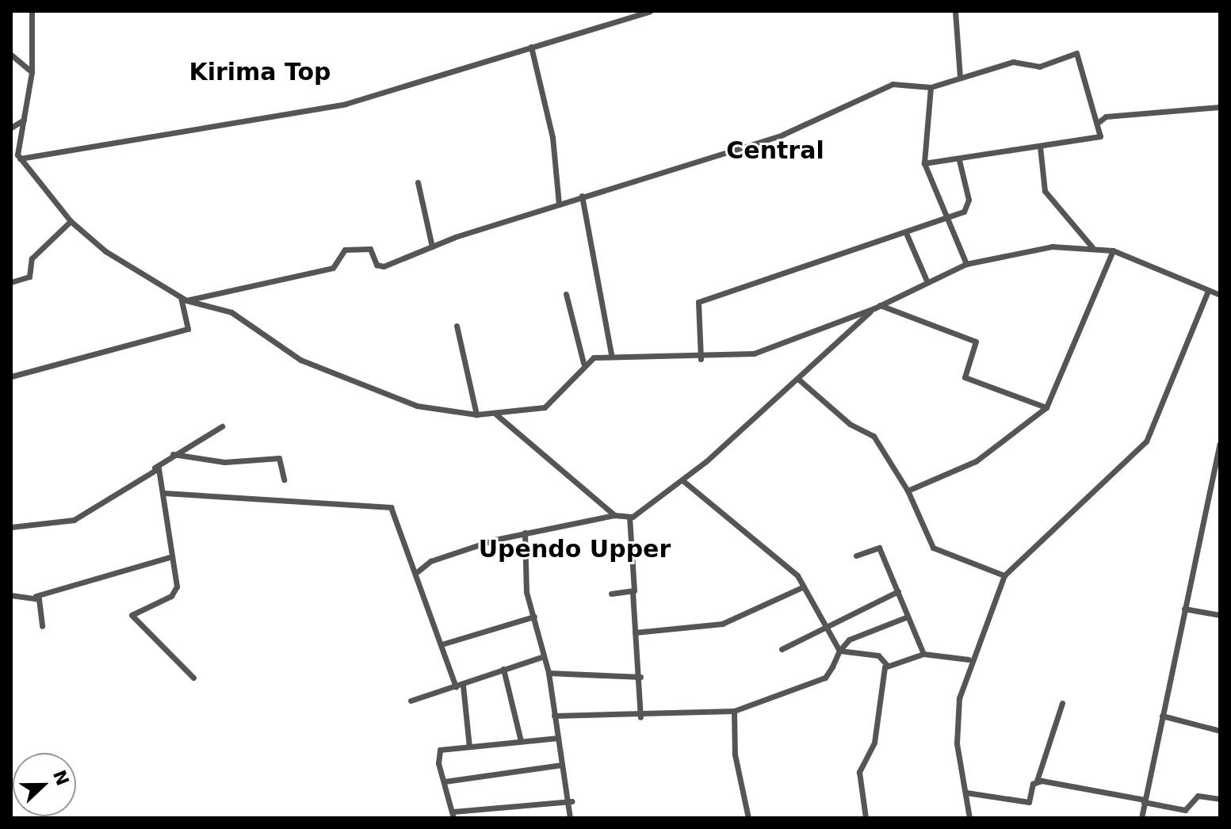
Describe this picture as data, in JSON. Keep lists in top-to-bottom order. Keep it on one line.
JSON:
{"districts":["Kirima Top","Central","Upendo Upper"],"north":"right"}
